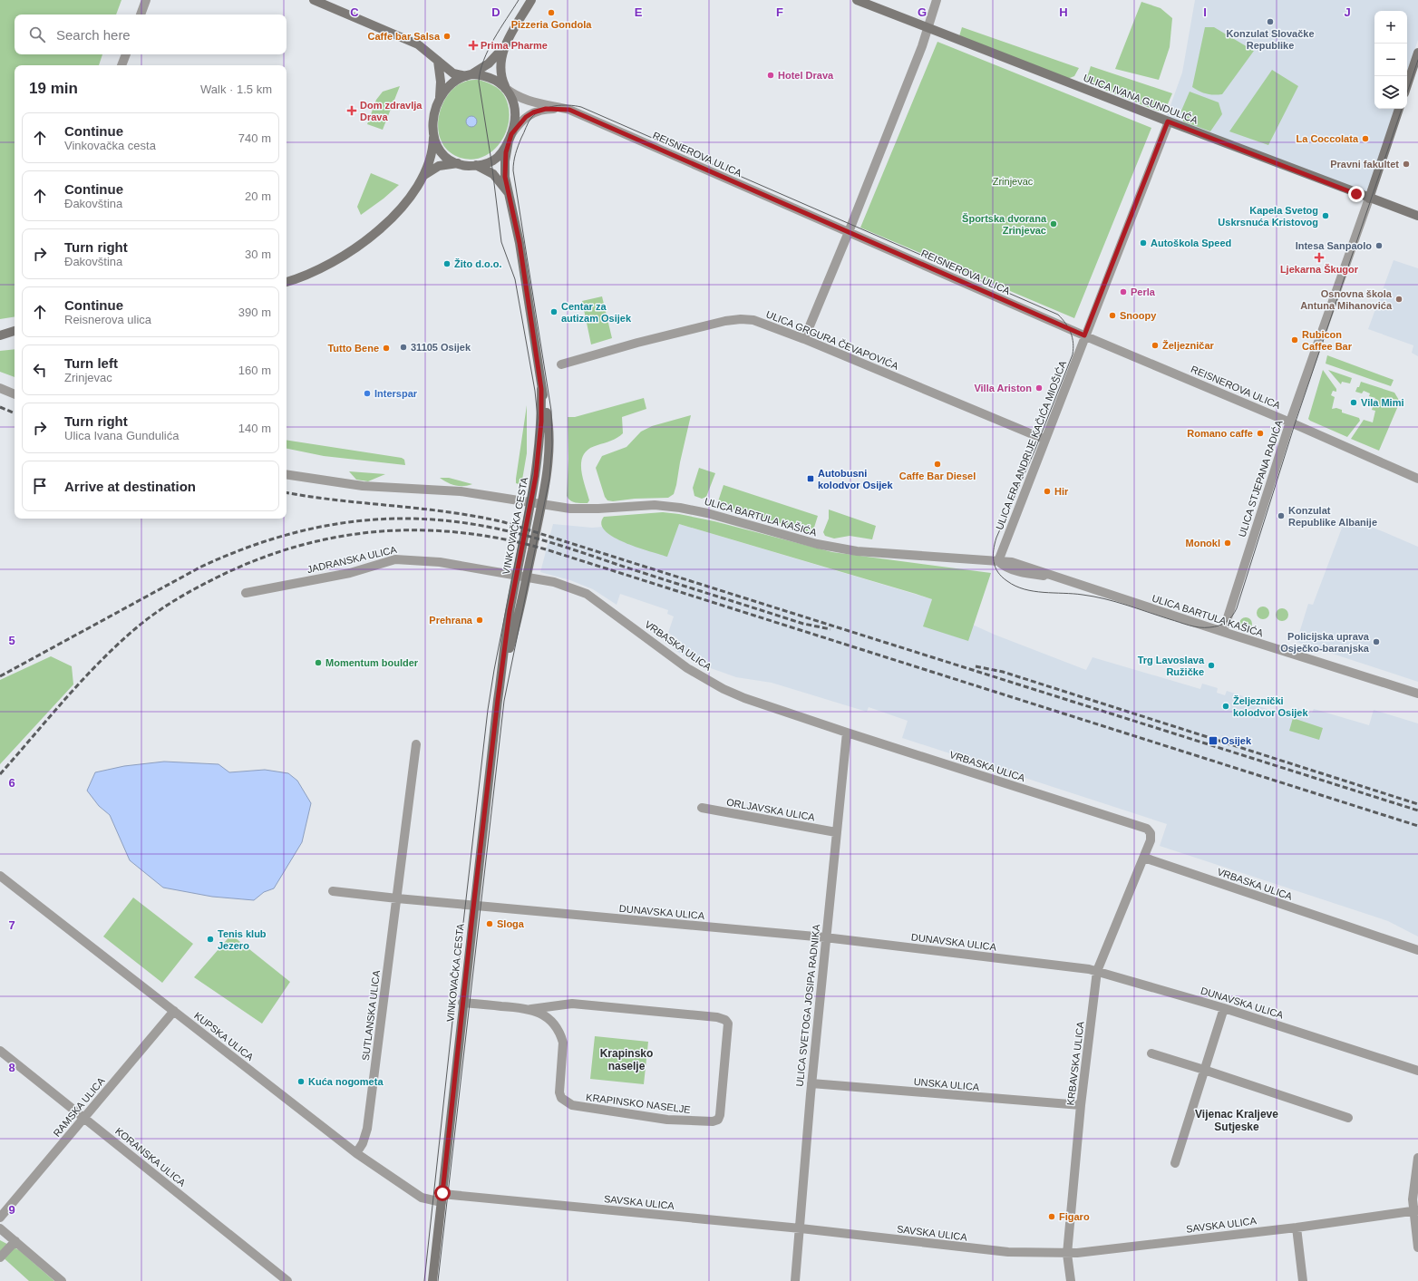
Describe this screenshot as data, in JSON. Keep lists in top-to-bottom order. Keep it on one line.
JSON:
{"streets":{"main road":["ULICA IVANA GUNDULIĆA","ULICA STJEPANA RADIĆA","VINKOVAČKA CESTA"],"street":["REISNEROVA ULICA","ULICA GRGURA ČEVAPOVIĆA","ULICA FRA ANDRIJE KAČIĆA MIOŠIĆA","ULICA BARTULA KAŠIĆA","JADRANSKA ULICA","VRBASKA ULICA","ORLJAVSKA ULICA","DUNAVSKA ULICA","ULICA SVETOGA JOSIPA RADNIKA","SUTLANSKA ULICA","KUPSKA ULICA","KRBAVSKA ULICA","UNSKA ULICA","KRAPINSKO NASELJE","RAMSKA ULICA","KORANSKA ULICA","SAVSKA ULICA"]},"crossings":[["ULICA IVANA GUNDULIĆA","ULICA STJEPANA RADIĆA"],["REISNEROVA ULICA","ULICA FRA ANDRIJE KAČIĆA MIOŠIĆA"],["REISNEROVA ULICA","ULICA STJEPANA RADIĆA"],["REISNEROVA ULICA","VINKOVAČKA CESTA"],["ULICA GRGURA ČEVAPOVIĆA","ULICA FRA ANDRIJE KAČIĆA MIOŠIĆA"],["ULICA FRA ANDRIJE KAČIĆA MIOŠIĆA","ULICA BARTULA KAŠIĆA"],["ULICA STJEPANA RADIĆA","ULICA BARTULA KAŠIĆA"],["VINKOVAČKA CESTA","DUNAVSKA ULICA"],["VINKOVAČKA CESTA","KUPSKA ULICA"],["VINKOVAČKA CESTA","KRAPINSKO NASELJE"],["VINKOVAČKA CESTA","SAVSKA ULICA"],["JADRANSKA ULICA","VRBASKA ULICA"],["VRBASKA ULICA","ULICA SVETOGA JOSIPA RADNIKA"],["VRBASKA ULICA","KRBAVSKA ULICA"],["ORLJAVSKA ULICA","ULICA SVETOGA JOSIPA RADNIKA"],["DUNAVSKA ULICA","ULICA SVETOGA JOSIPA RADNIKA"],["DUNAVSKA ULICA","KRBAVSKA ULICA"],["ULICA SVETOGA JOSIPA RADNIKA","UNSKA ULICA"],["ULICA SVETOGA JOSIPA RADNIKA","SAVSKA ULICA"],["SUTLANSKA ULICA","KUPSKA ULICA"],["KUPSKA ULICA","RAMSKA ULICA"],["KUPSKA ULICA","SAVSKA ULICA"],["KRBAVSKA ULICA","UNSKA ULICA"],["KRBAVSKA ULICA","SAVSKA ULICA"],["RAMSKA ULICA","KORANSKA ULICA"]],"districts":["Krapinsko naselje","Vijenac Kraljeve Sutjeske"],"parks":["Zrinjevac"],"places":{"other":["Pizzeria Gondola","Konzulat Slovačke Republike","Caffe bar Salsa","Hotel Drava","La Coccolata","Pravni fakultet","Kapela Svetog Uskrsnuća Kristovog","Športska dvorana Zrinjevac","Autoškola Speed","Intesa Sanpaolo","Žito d.o.o.","Perla","Osnovna škola Antuna Mihanovića","Centar za autizam Osijek","Snoopy","Rubicon Caffee Bar","Željezničar","31105 Osijek","Tutto Bene","Villa Ariston","Interspar","Vila Mimi","Romano caffe","Caffe Bar Diesel","Hir","Konzulat Republike Albanije","Monokl","Prehrana","Policijska uprava Osječko-baranjska","Momentum boulder","Trg Lavoslava Ružičke","Željeznički kolodvor Osijek","Sloga","Tenis klub Jezero","Kuća nogometa","Figaro"],"health":["Prima Pharme","Dom zdravlja Drava","Ljekarna Škugor"],"transit":["Autobusni kolodvor Osijek","Osijek"]},"page":{"map_buttons":["+","−"],"search":"Search here","heading":["19 min","Walk · 1.5 km"],"list":[["Continue","Vinkovačka cesta","740 m"],["Continue","Đakovština","20 m"],["Turn right","Đakovština","30 m"],["Continue","Reisnerova ulica","390 m"],["Turn left","Zrinjevac","160 m"],["Turn right","Ulica Ivana Gundulića","140 m"],"Arrive at destination"]},"grid":{"columns":["C","D","E","F","G","H","I","J"],"rows":["5","6","7","8","9"]}}
